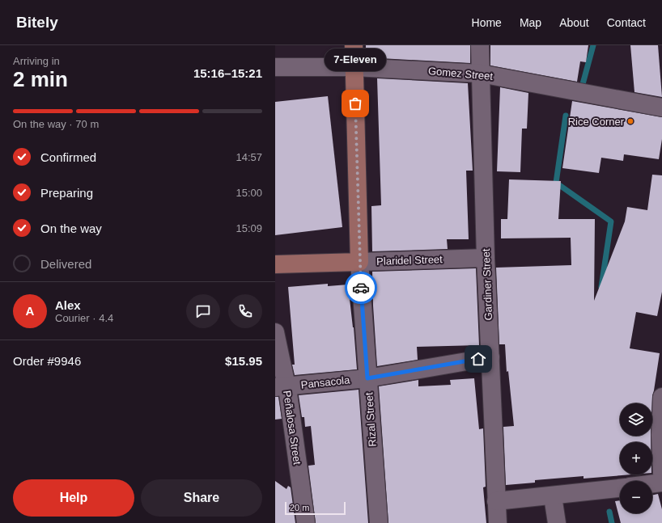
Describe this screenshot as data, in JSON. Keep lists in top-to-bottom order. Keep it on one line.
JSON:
{"streets":{"main road":["Plaridel Street","Rizal Street"],"street":["Gomez Street","Gardiner Street","Pansacola","Peñalosa Street"]},"crossings":[["Gomez Street","Gardiner Street"],["Gomez Street","Rizal Street"],["Plaridel Street","Gardiner Street"],["Plaridel Street","Rizal Street"],["Gardiner Street","Pansacola"],["Pansacola","Rizal Street"],["Pansacola","Peñalosa Street"]],"places":["7-Eleven","Rice Corner"],"scale_bar":"20 m","page":{"header":"Bitely","nav":["Home","Map","About","Contact"],"heading":["2 min","Arriving in","15:16–15:21"],"panel":["Alex","Courier · 4.4","Order #9946","$15.95"],"bubble":"7-Eleven","bar":"On the way · 70 m","list":[["Confirmed","14:57"],["Preparing","15:00"],["On the way","15:09"],"Delivered"],"round":"A","map_buttons":["+","−"],"buttons":["Help","Share"],"scale":"20 m"}}
